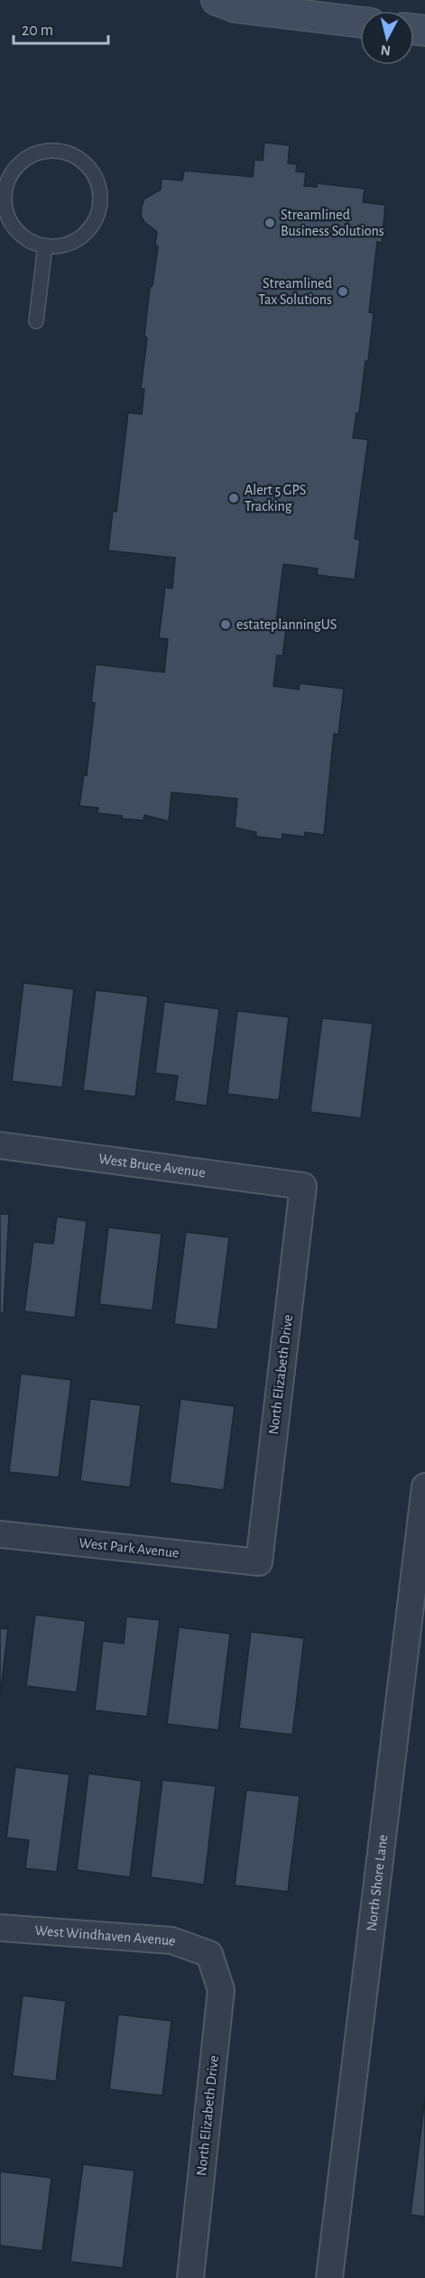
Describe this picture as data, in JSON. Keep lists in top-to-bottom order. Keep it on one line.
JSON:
{"streets":{"street":["West Bruce Avenue","North Elizabeth Drive","West Park Avenue","North Shore Lane","West Windhaven Avenue"]},"crossings":[["West Bruce Avenue","North Elizabeth Drive"],["North Elizabeth Drive","West Park Avenue"],["North Elizabeth Drive","West Windhaven Avenue"]],"places":["Streamlined Business Solutions","Streamlined Tax Solutions","Alert 5 GPS Tracking","estateplanningUS"],"scale_bar":"20 m","north":"bottom"}
